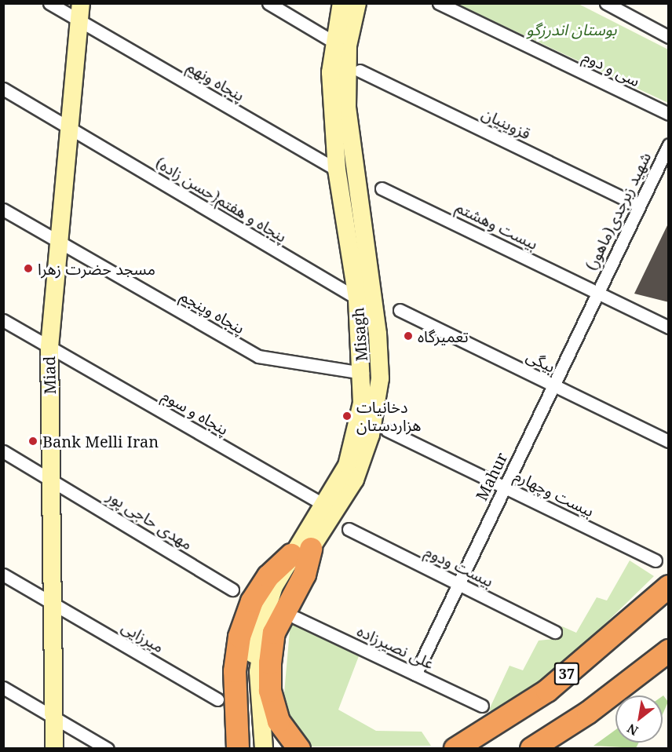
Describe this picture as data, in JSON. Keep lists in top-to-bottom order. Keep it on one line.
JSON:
{"streets":{"highway":["37"],"street":["سی و دوم","پنجاه ونهم","قزوینیان","(حسن زاده)پنجاه و هفتم","شهید زبرجدی(ماهور)","بیست وهشتم","پنجاه وپنجم","Misagh","بیگی","Miad","پنجاه و سوم","Mahur","بیست وچهارم","مهدی حاجی پور","بیست ودوم","میرزایی","علی نصیرزاده"]},"crossings":[["پنجاه ونهم","Misagh"],["پنجاه ونهم","Miad"],["قزوینیان","شهید زبرجدی(ماهور)"],["(حسن زاده)پنجاه و هفتم","Misagh"],["(حسن زاده)پنجاه و هفتم","Miad"],["شهید زبرجدی(ماهور)","بیست وهشتم"],["شهید زبرجدی(ماهور)","Mahur"],["بیست وهشتم","Mahur"],["پنجاه وپنجم","Misagh"],["پنجاه وپنجم","Miad"],["Misagh","پنجاه و سوم"],["بیگی","Mahur"],["Miad","پنجاه و سوم"],["Miad","مهدی حاجی پور"],["Miad","میرزایی"],["Mahur","بیست وچهارم"],["Mahur","بیست ودوم"],["Mahur","علی نصیرزاده"]],"parks":["بوستان اندرزگو"],"places":["مسجد حضرت زهرا","تعمیرگاه","دخانیات هزاردستان","Bank Melli Iran"],"north":"bottom left"}
